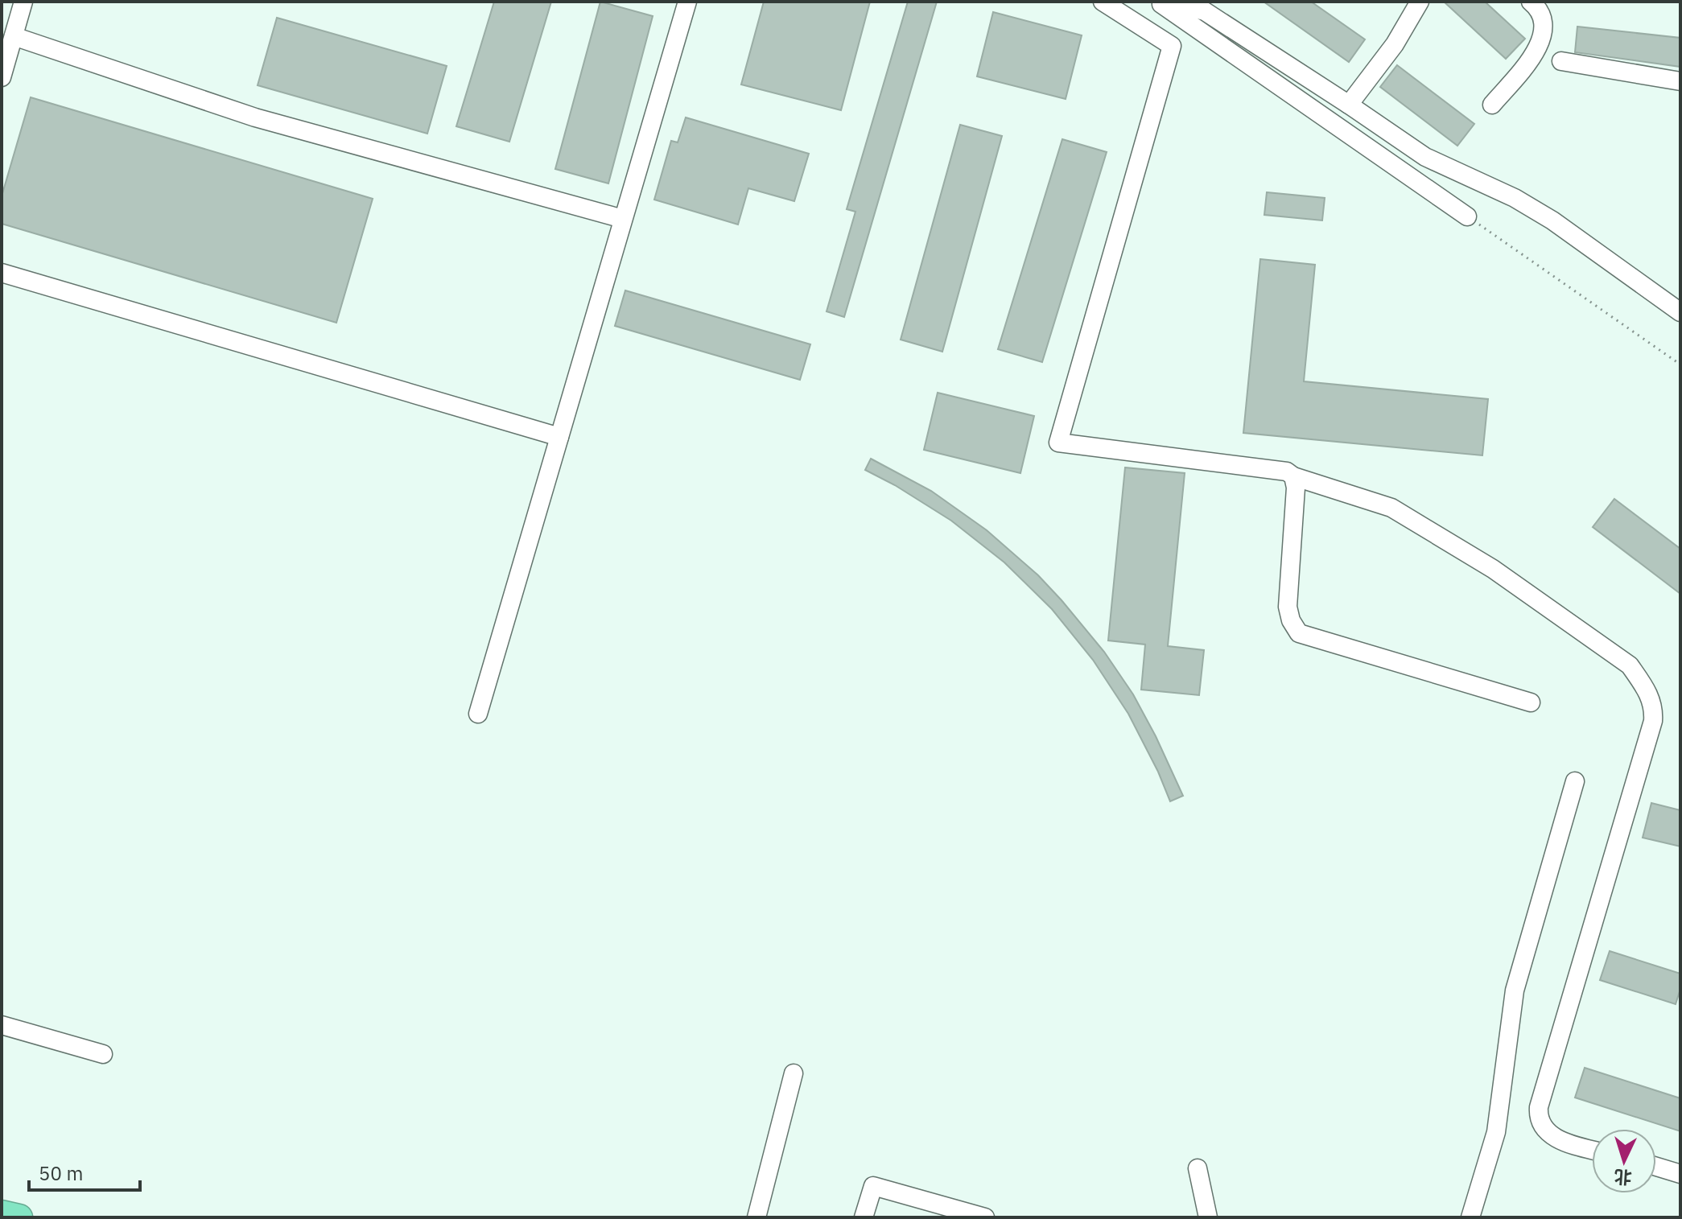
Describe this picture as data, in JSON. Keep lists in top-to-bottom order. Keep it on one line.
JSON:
{"scale_bar":"50 m","north":"bottom"}
